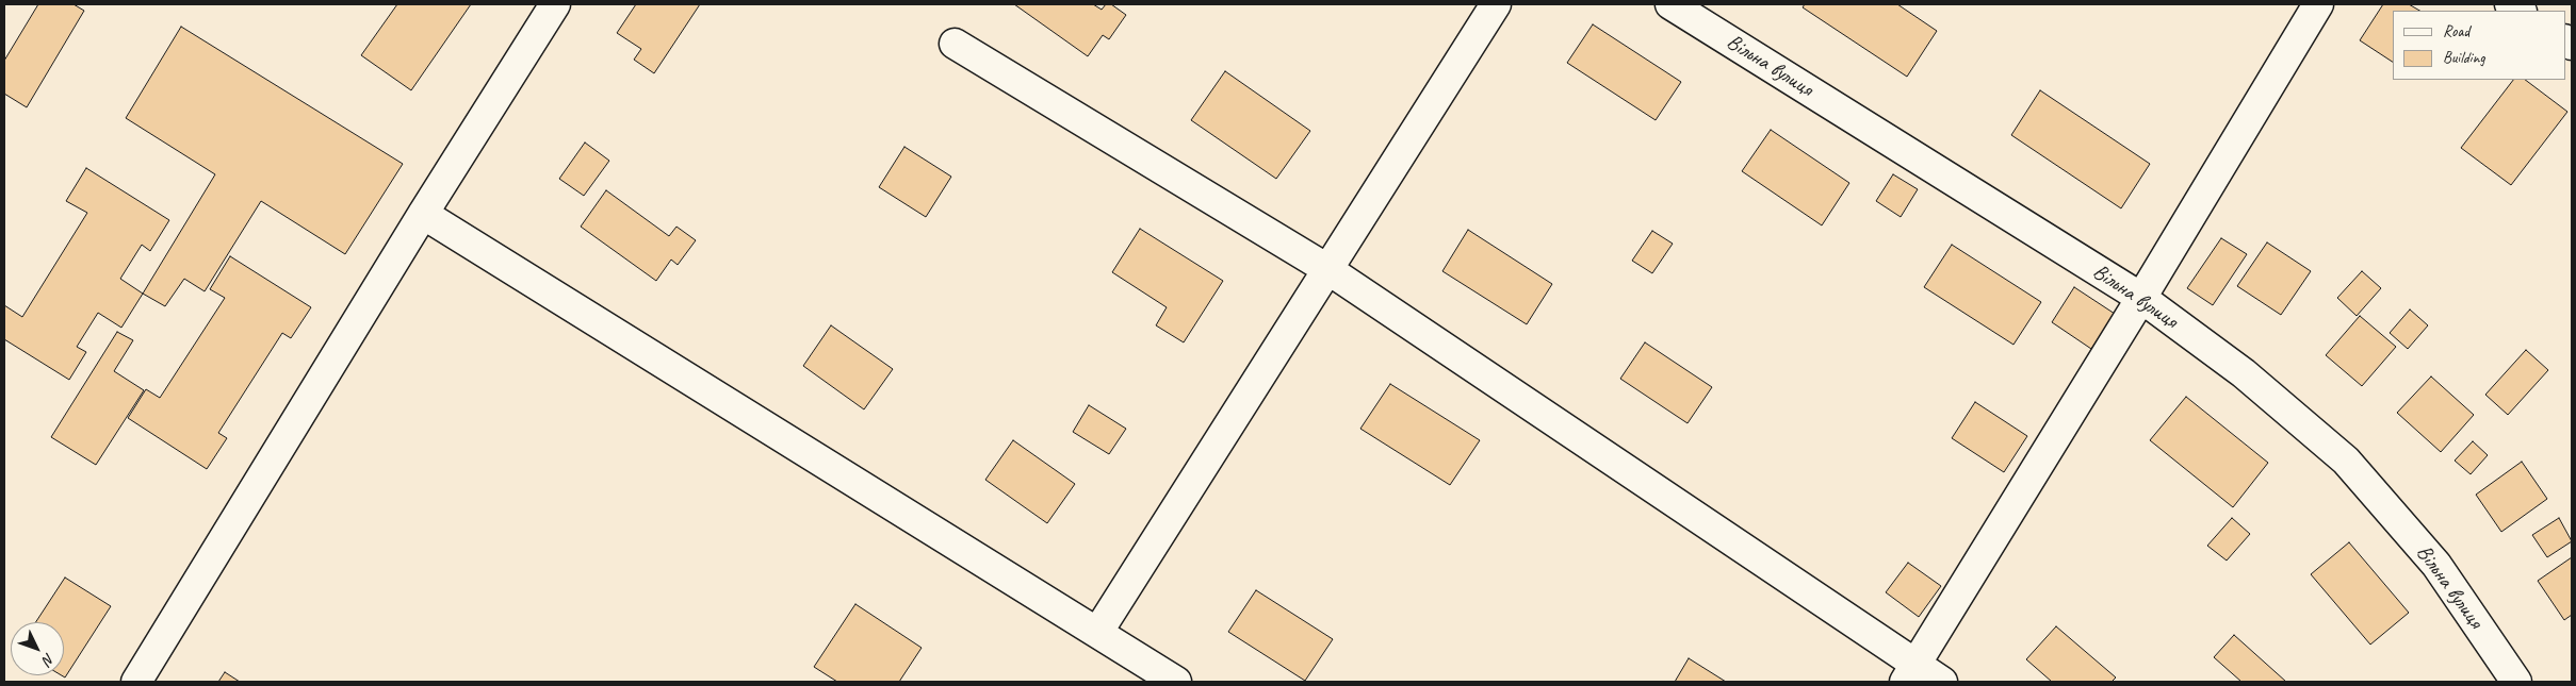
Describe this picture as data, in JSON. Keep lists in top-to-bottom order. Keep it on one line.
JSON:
{"streets":{"street":["Вільна вулиця"]},"legend":["Road","Building"],"north":"bottom right"}
